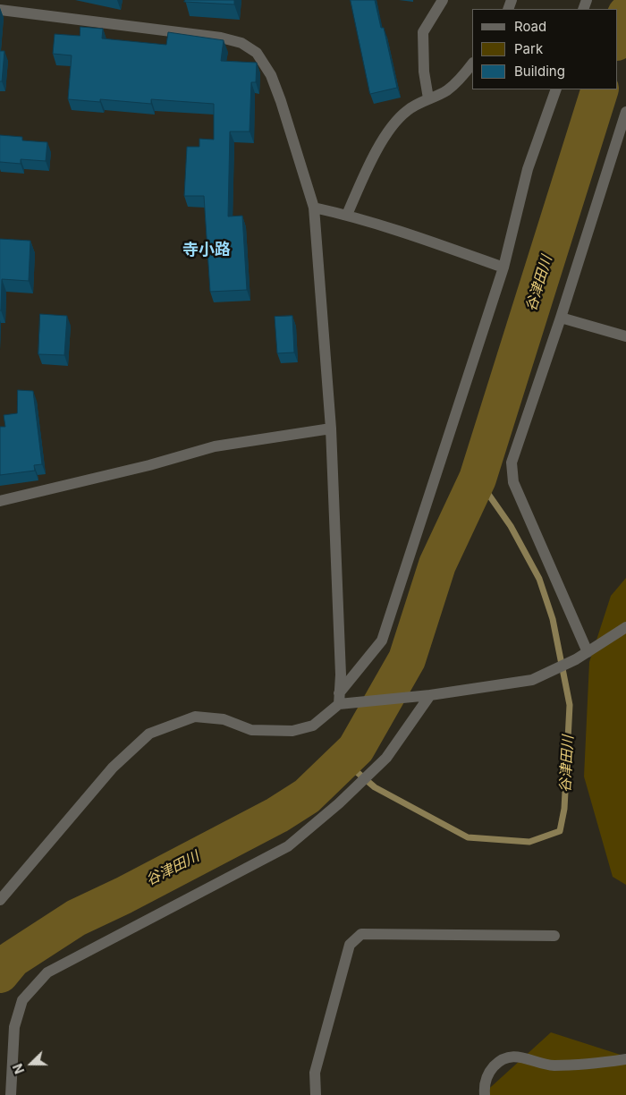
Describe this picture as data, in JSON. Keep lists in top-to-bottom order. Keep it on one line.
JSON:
{"districts":["寺小路"],"water":["谷津田川"],"legend":["Road","Park","Building"],"north":"left"}
